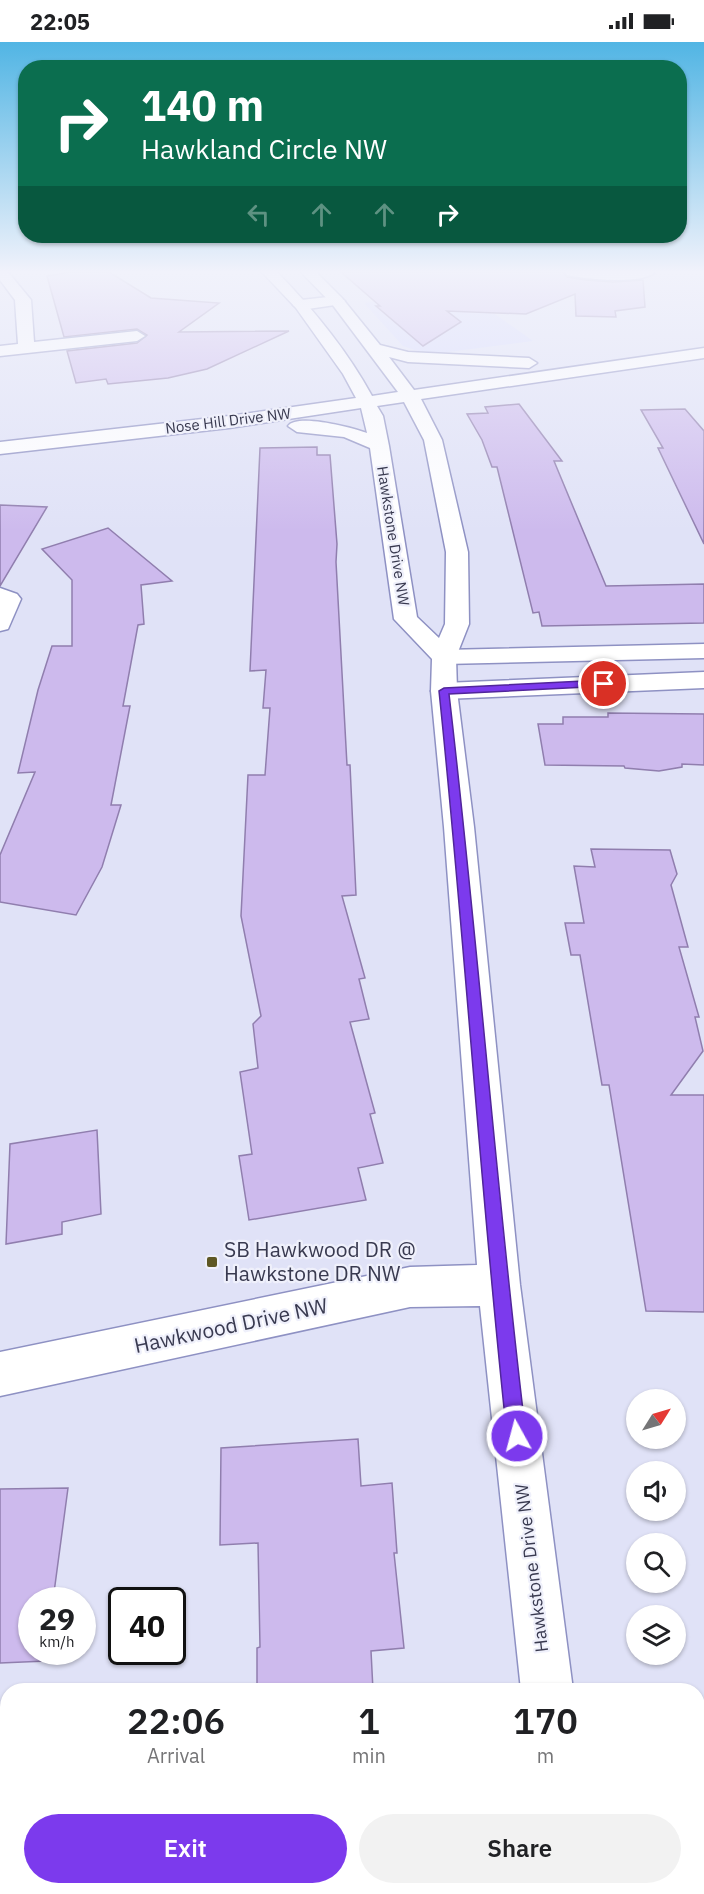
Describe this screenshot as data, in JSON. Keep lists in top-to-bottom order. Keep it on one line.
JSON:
{"streets":{"street":["Nose Hill Drive NW","Hawkstone Drive NW","Hawkwood Drive NW"]},"crossings":[["Nose Hill Drive NW","Hawkstone Drive NW"],["Hawkstone Drive NW","Hawkwood Drive NW"]],"places":{"transit":["SB Hawkwood DR @ Hawkstone DR NW"]},"north":"top right","page":{"status":"22:05","turn":["140 m","Hawkland Circle NW"],"speed":"29 km/h","limit":"40","eta":["22:06","Arrival","1","min","170","m"],"buttons":["Exit","Share"]}}
